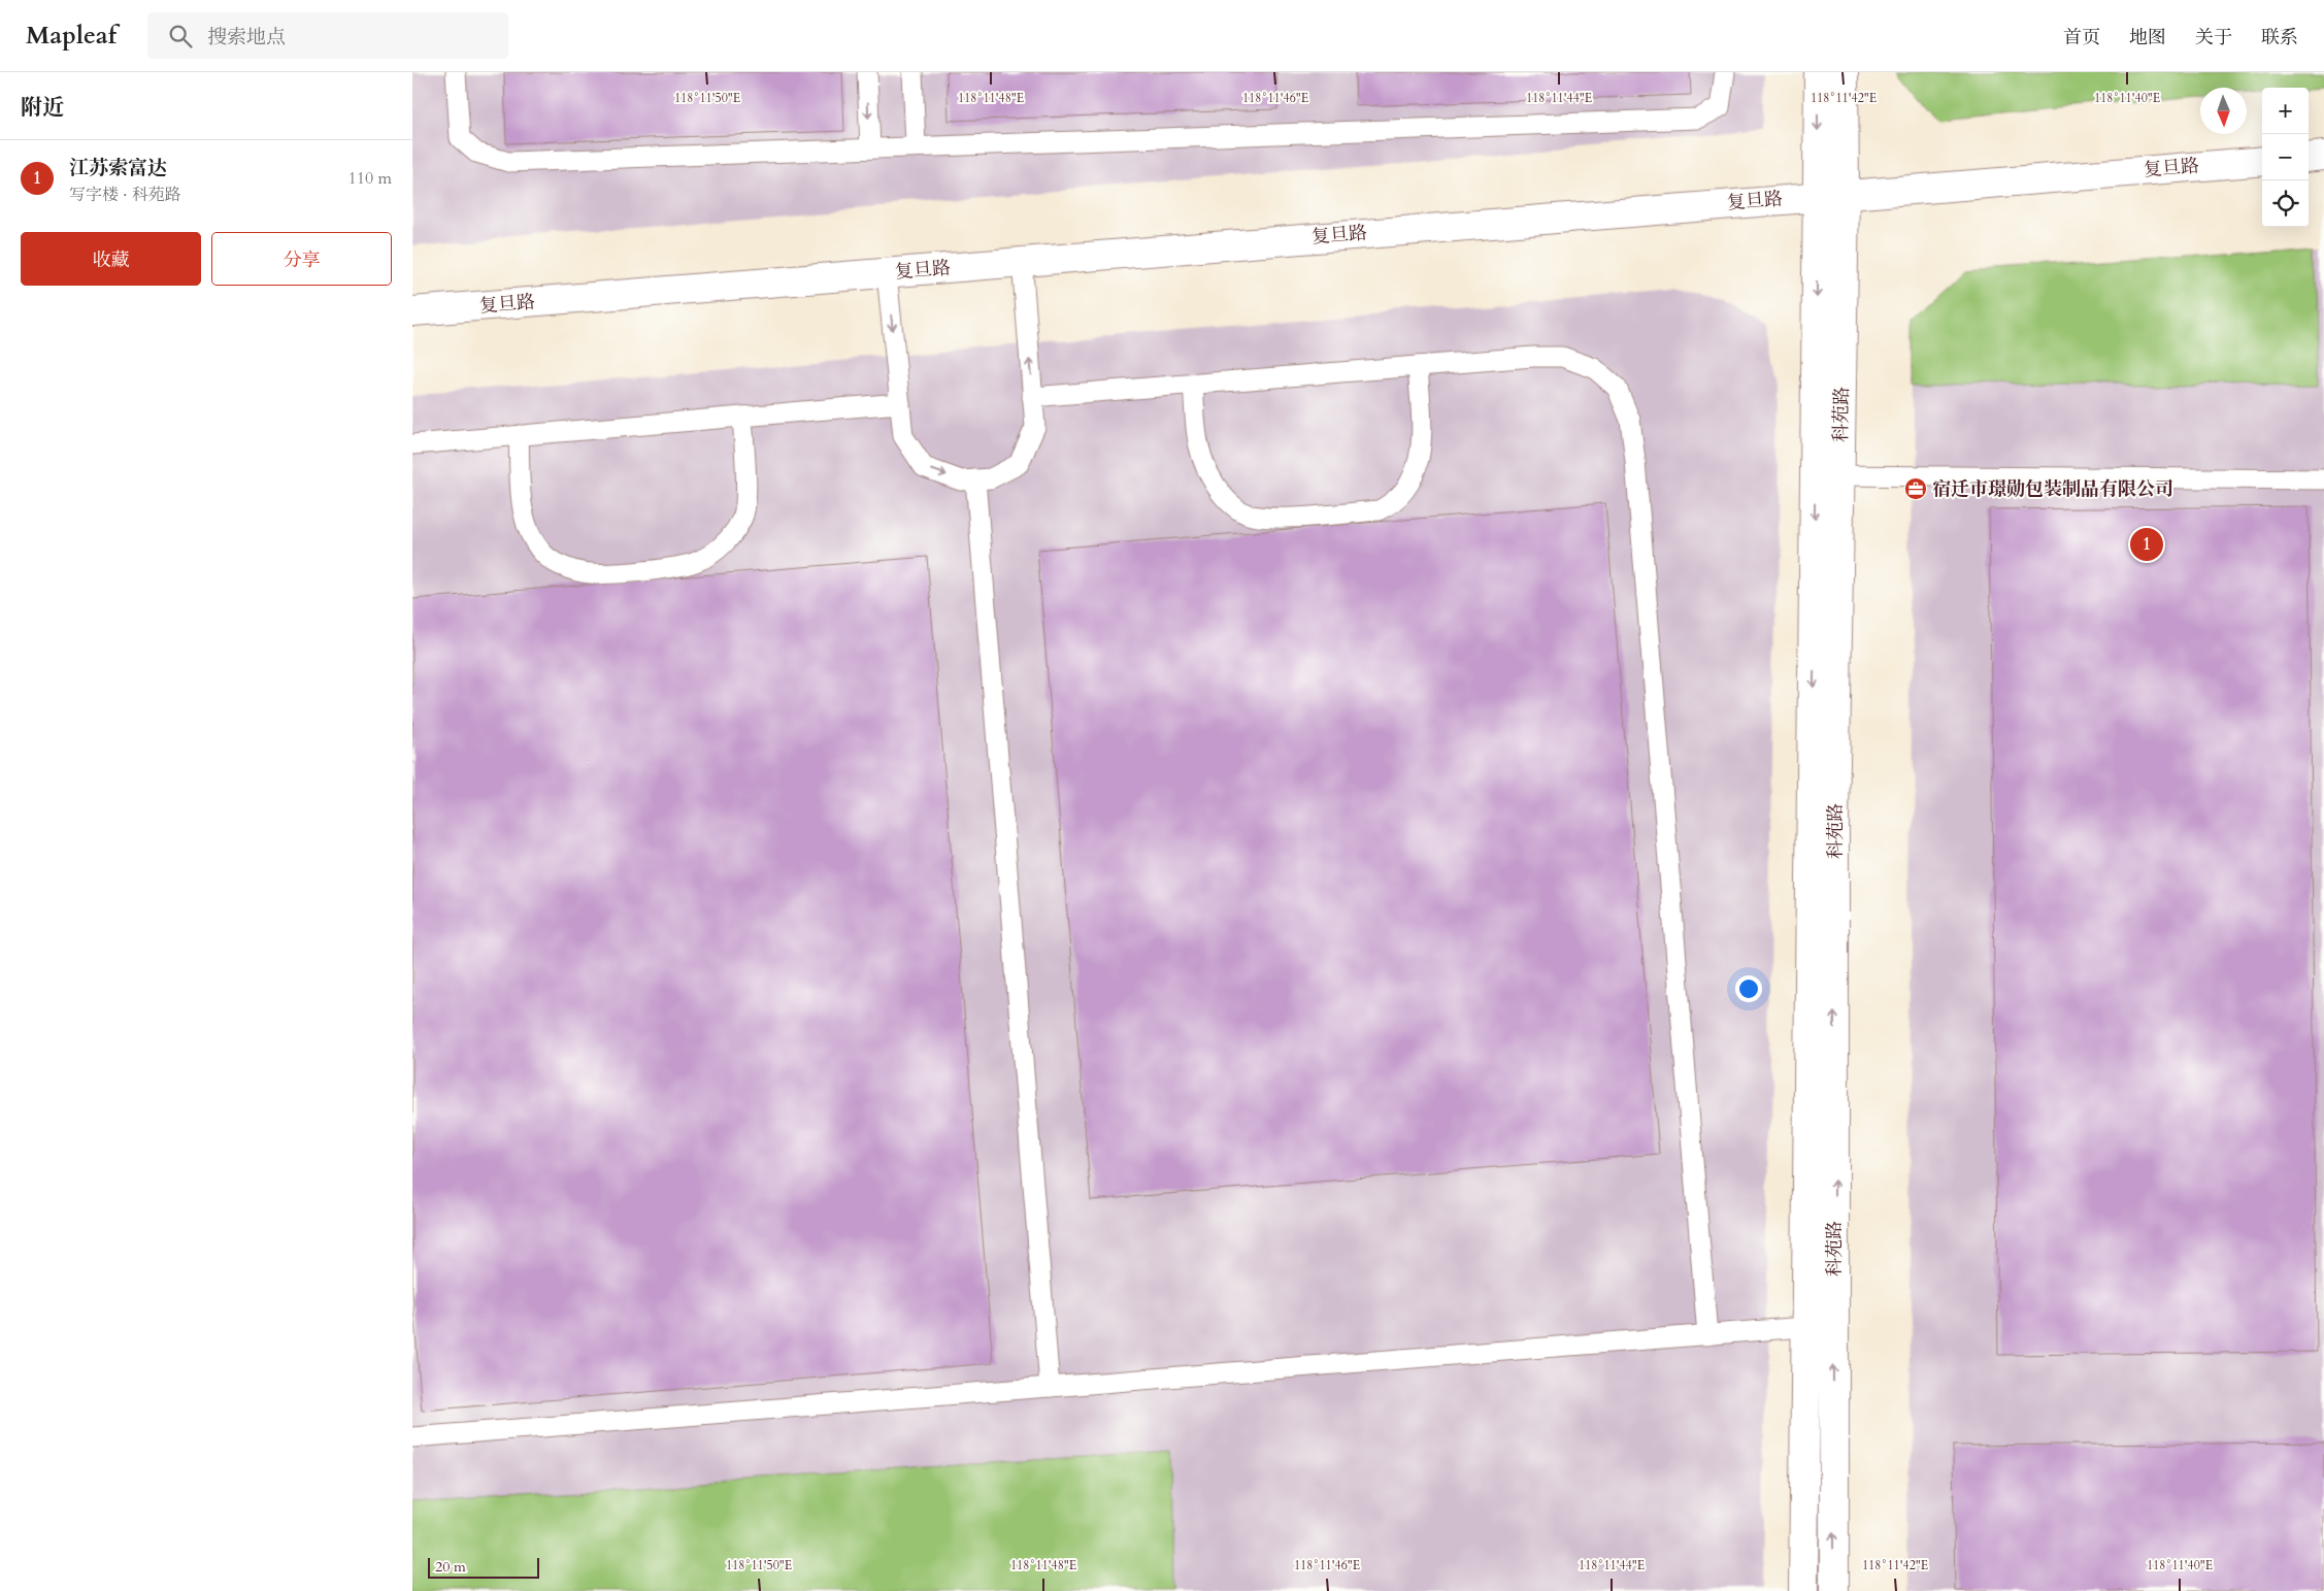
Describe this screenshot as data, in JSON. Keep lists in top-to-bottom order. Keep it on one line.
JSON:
{"streets":{"street":["复旦路","科苑路"]},"crossings":[["复旦路","科苑路"]],"places":{"office":["宿迁市璟勋包装制品有限公司"]},"scale_bar":"20 m","north":"bottom","page":{"header":"Mapleaf","search":"搜索地点","nav":["首页","地图","关于","联系"],"heading":"附近","map_buttons":["+","−"],"list":[{"mark":"1","name":"江苏索富达","note":"写字楼 · 科苑路","value":"110 m"}],"buttons":["收藏","分享"],"pins":"1","scale":"20 m"},"coordinates":["118°11'50\"E","118°11'48\"E","118°11'46\"E","118°11'44\"E","118°11'42\"E","118°11'40\"E"]}
